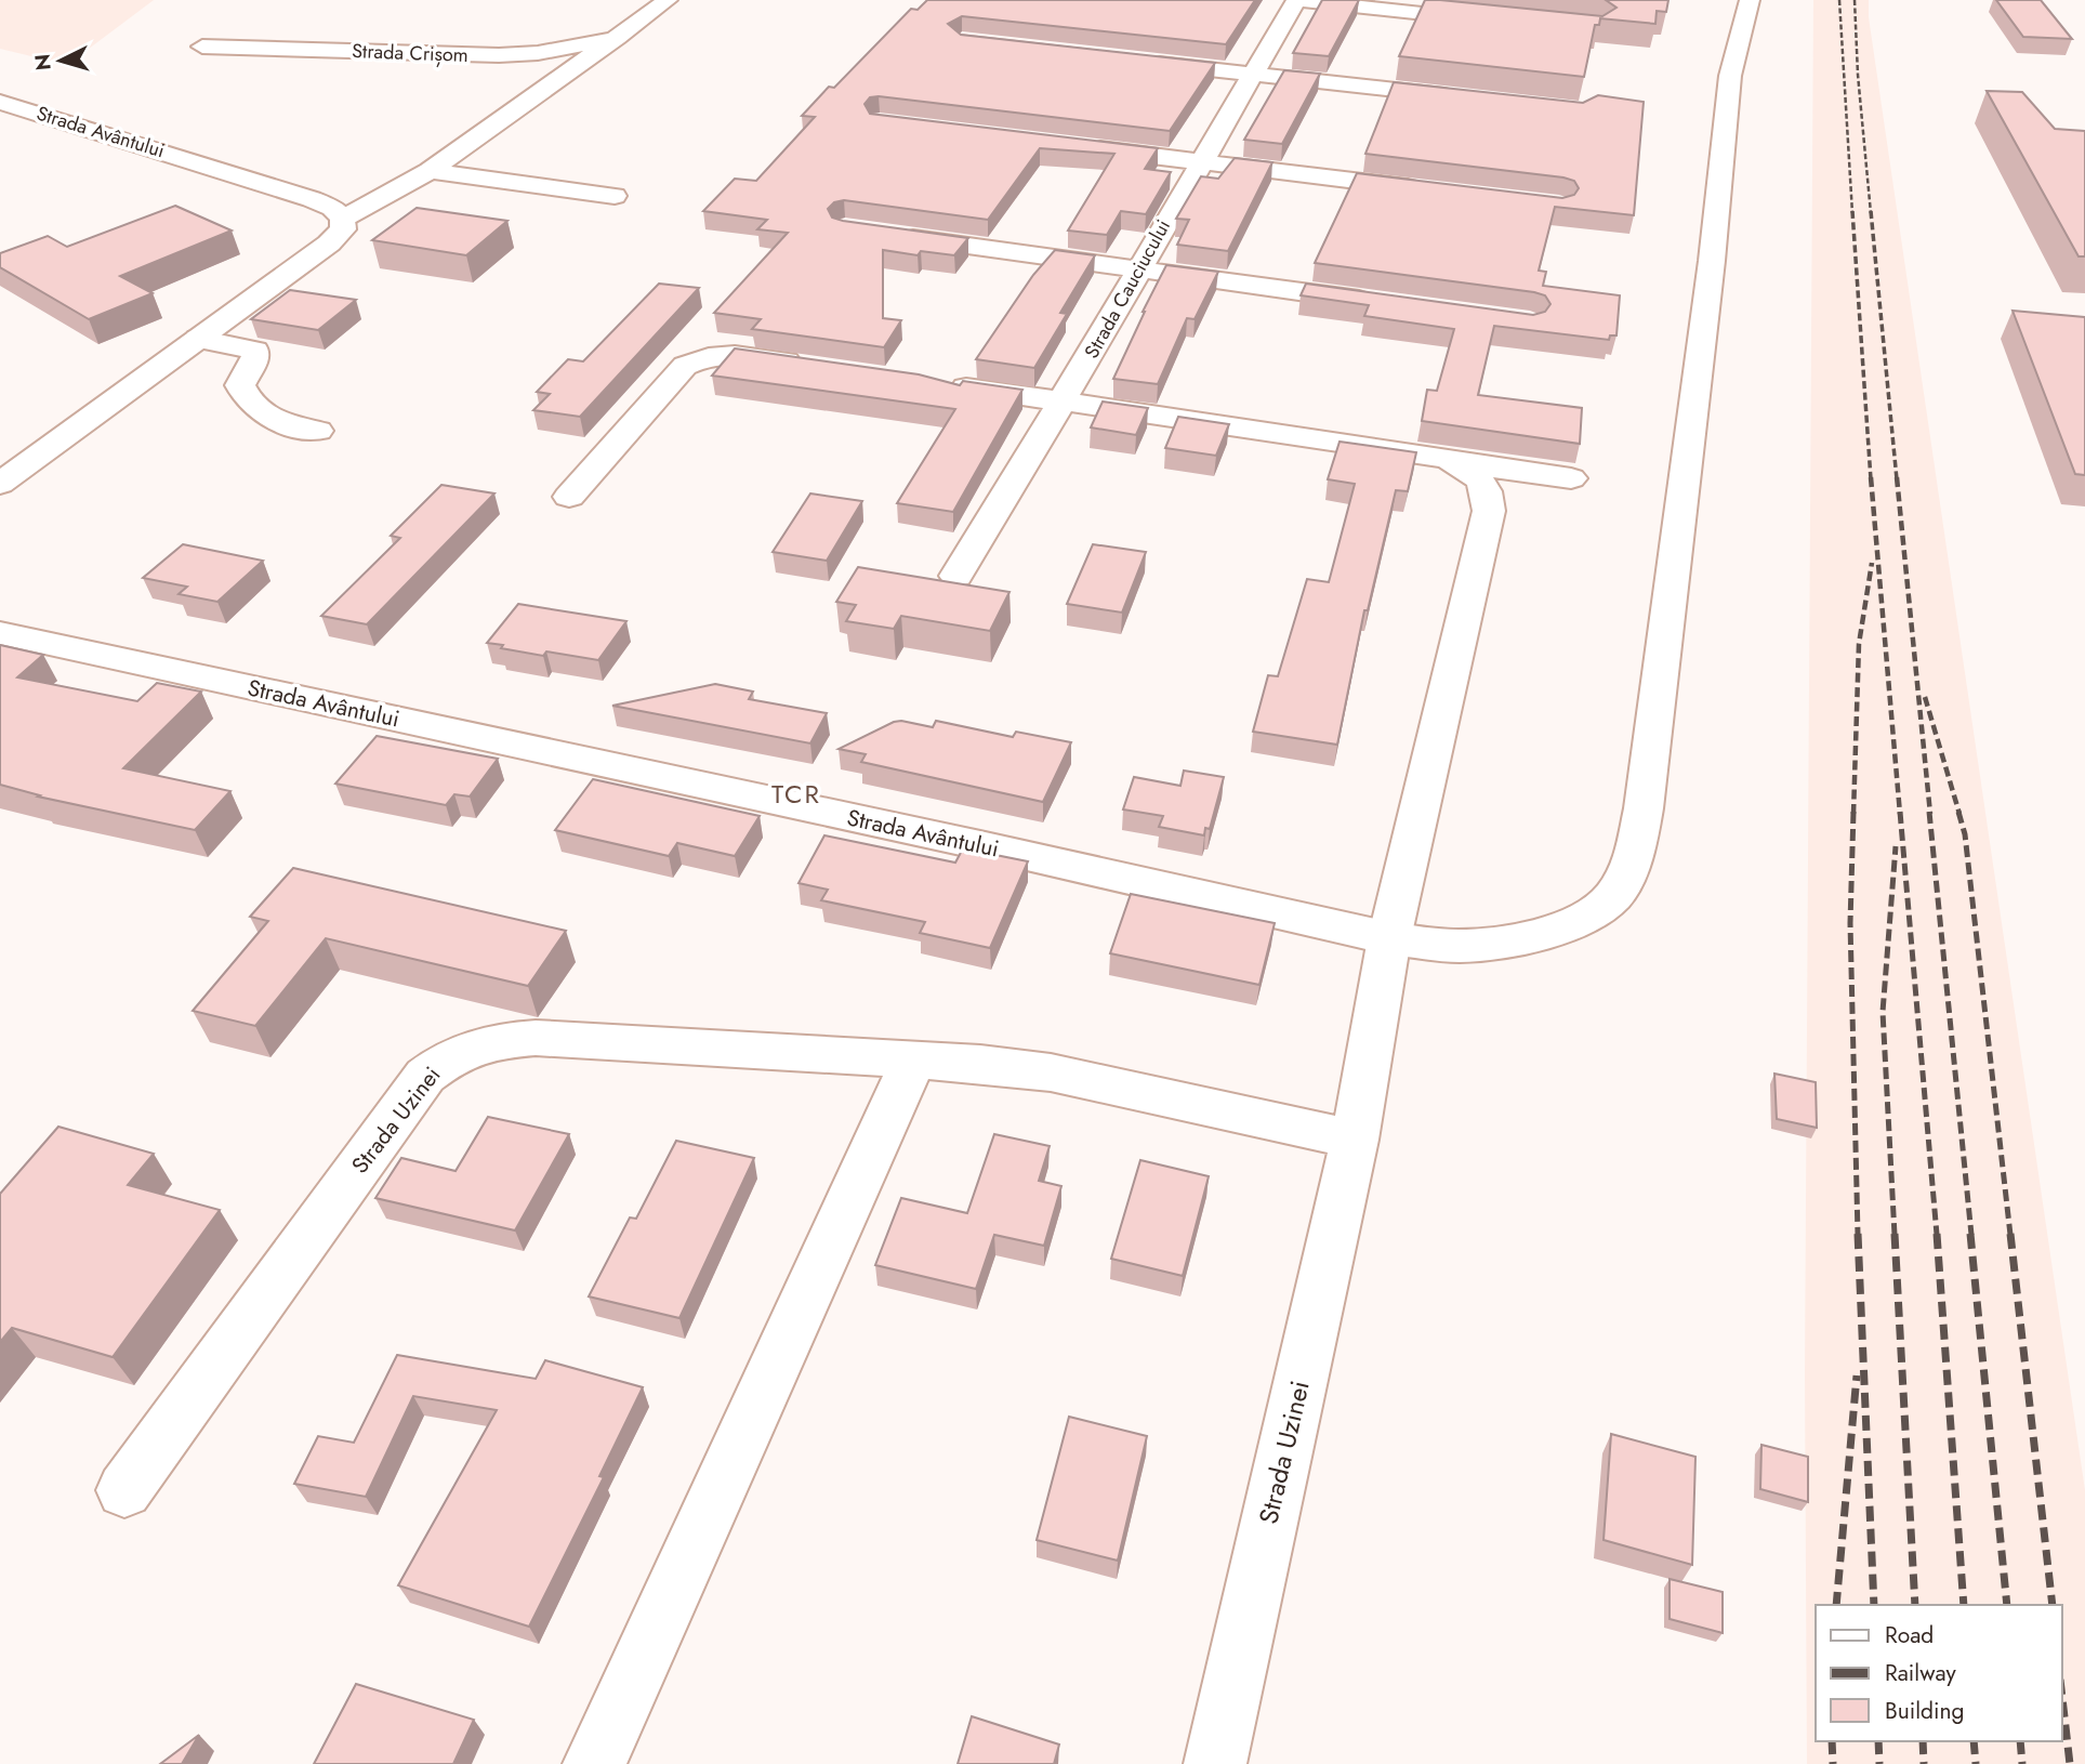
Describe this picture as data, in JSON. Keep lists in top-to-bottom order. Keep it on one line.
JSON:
{"streets":{"street":["Strada Crișom","Strada Avântului","Strada Cauciucului","Strada Uzinei"]},"crossings":[["Strada Crișom","Strada Avântului"],["Strada Avântului","Strada Uzinei"]],"districts":["TCR"],"legend":["Road","Railway","Building"],"north":"left"}
